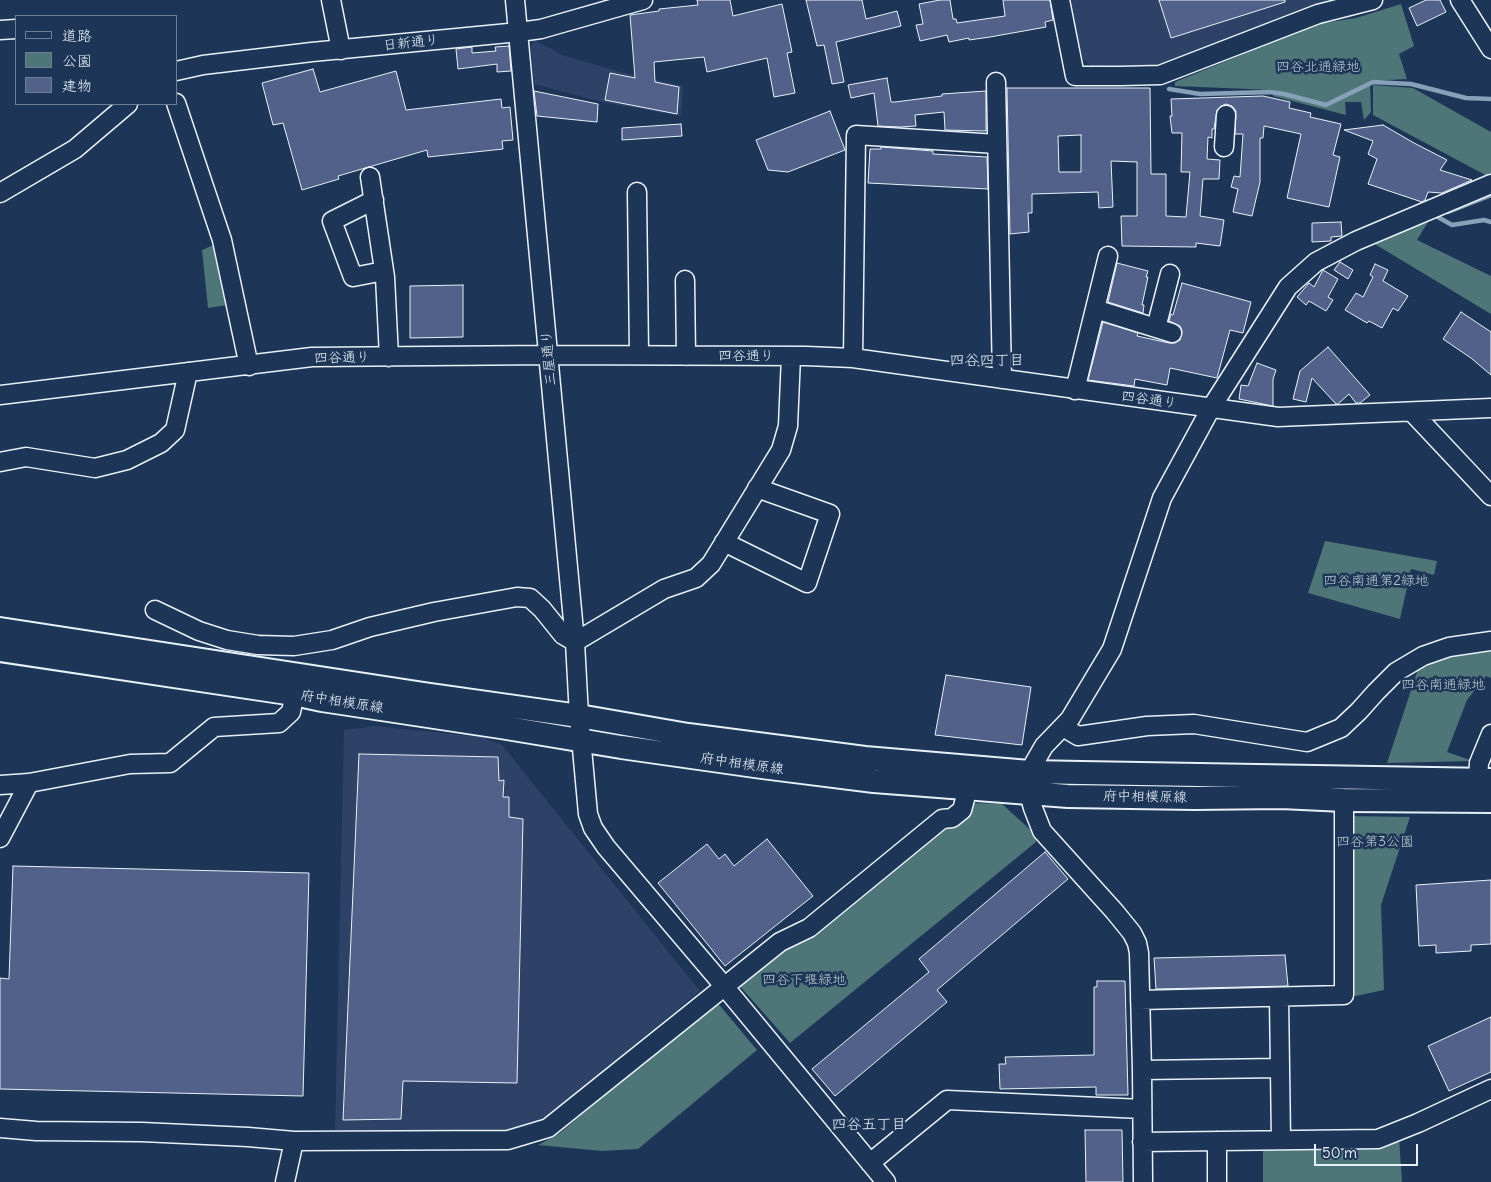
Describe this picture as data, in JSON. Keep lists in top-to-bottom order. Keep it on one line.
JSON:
{"streets":{"main road":["府中相模原線"],"street":["日新通り","四谷通り","三屋通り"]},"crossings":[["日新通り","三屋通り"],["四谷通り","三屋通り"],["三屋通り","府中相模原線"]],"districts":["四谷四丁目","四谷五丁目"],"parks":["四谷北通緑地","四谷南通第2緑地","四谷南通緑地","四谷第3公園","四谷下堰緑地"],"legend":["道路","公園","建物"],"scale_bar":"50 m"}
